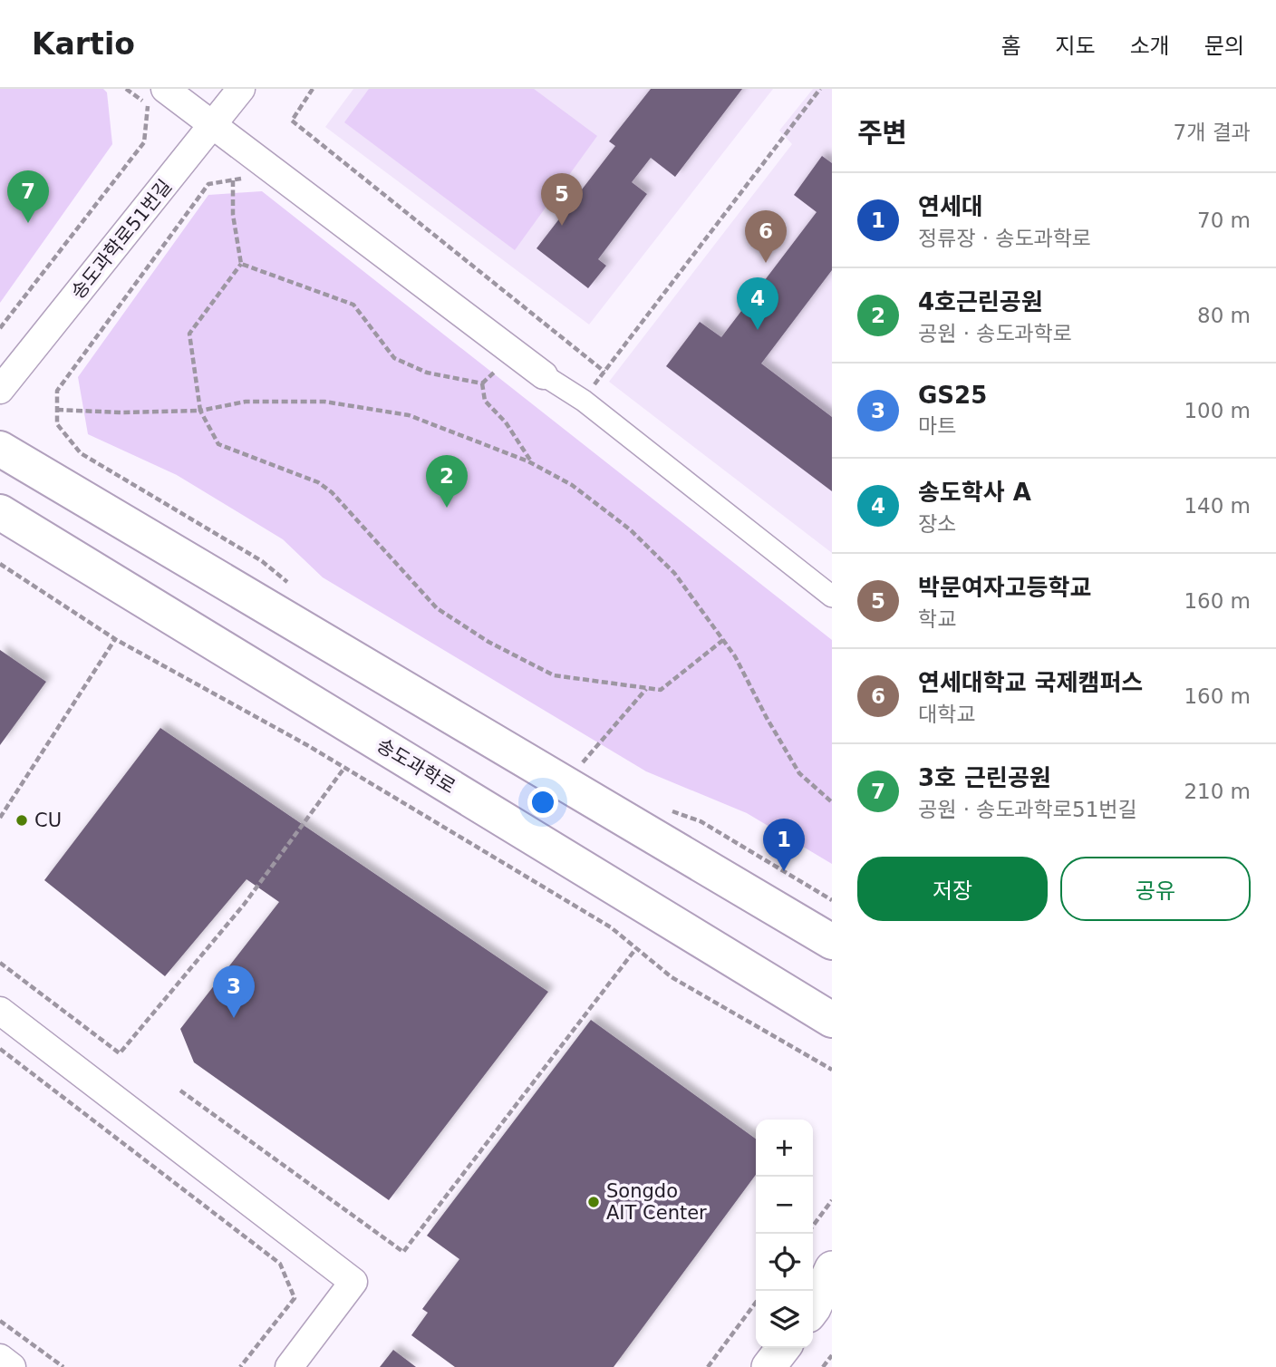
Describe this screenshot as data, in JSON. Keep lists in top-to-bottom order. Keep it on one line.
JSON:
{"streets":{"main road":["송도과학로"],"street":["송도과학로51번길"]},"places":["CU","Songdo AIT Center"],"page":{"header":"Kartio","nav":["홈","지도","소개","문의"],"heading":["주변","7개 결과"],"pins":["7","5","6","4","2","1","3"],"list":[{"mark":"1","name":"연세대","note":"정류장 · 송도과학로","value":"70 m"},{"mark":"2","name":"4호근린공원","note":"공원 · 송도과학로","value":"80 m"},{"mark":"3","name":"GS25","note":"마트","value":"100 m"},{"mark":"4","name":"송도학사 A","note":"장소","value":"140 m"},{"mark":"5","name":"박문여자고등학교","note":"학교","value":"160 m"},{"mark":"6","name":"연세대학교 국제캠퍼스","note":"대학교","value":"160 m"},{"mark":"7","name":"3호 근린공원","note":"공원 · 송도과학로51번길","value":"210 m"}],"buttons":["저장","공유"],"map_buttons":["+","−"]}}
